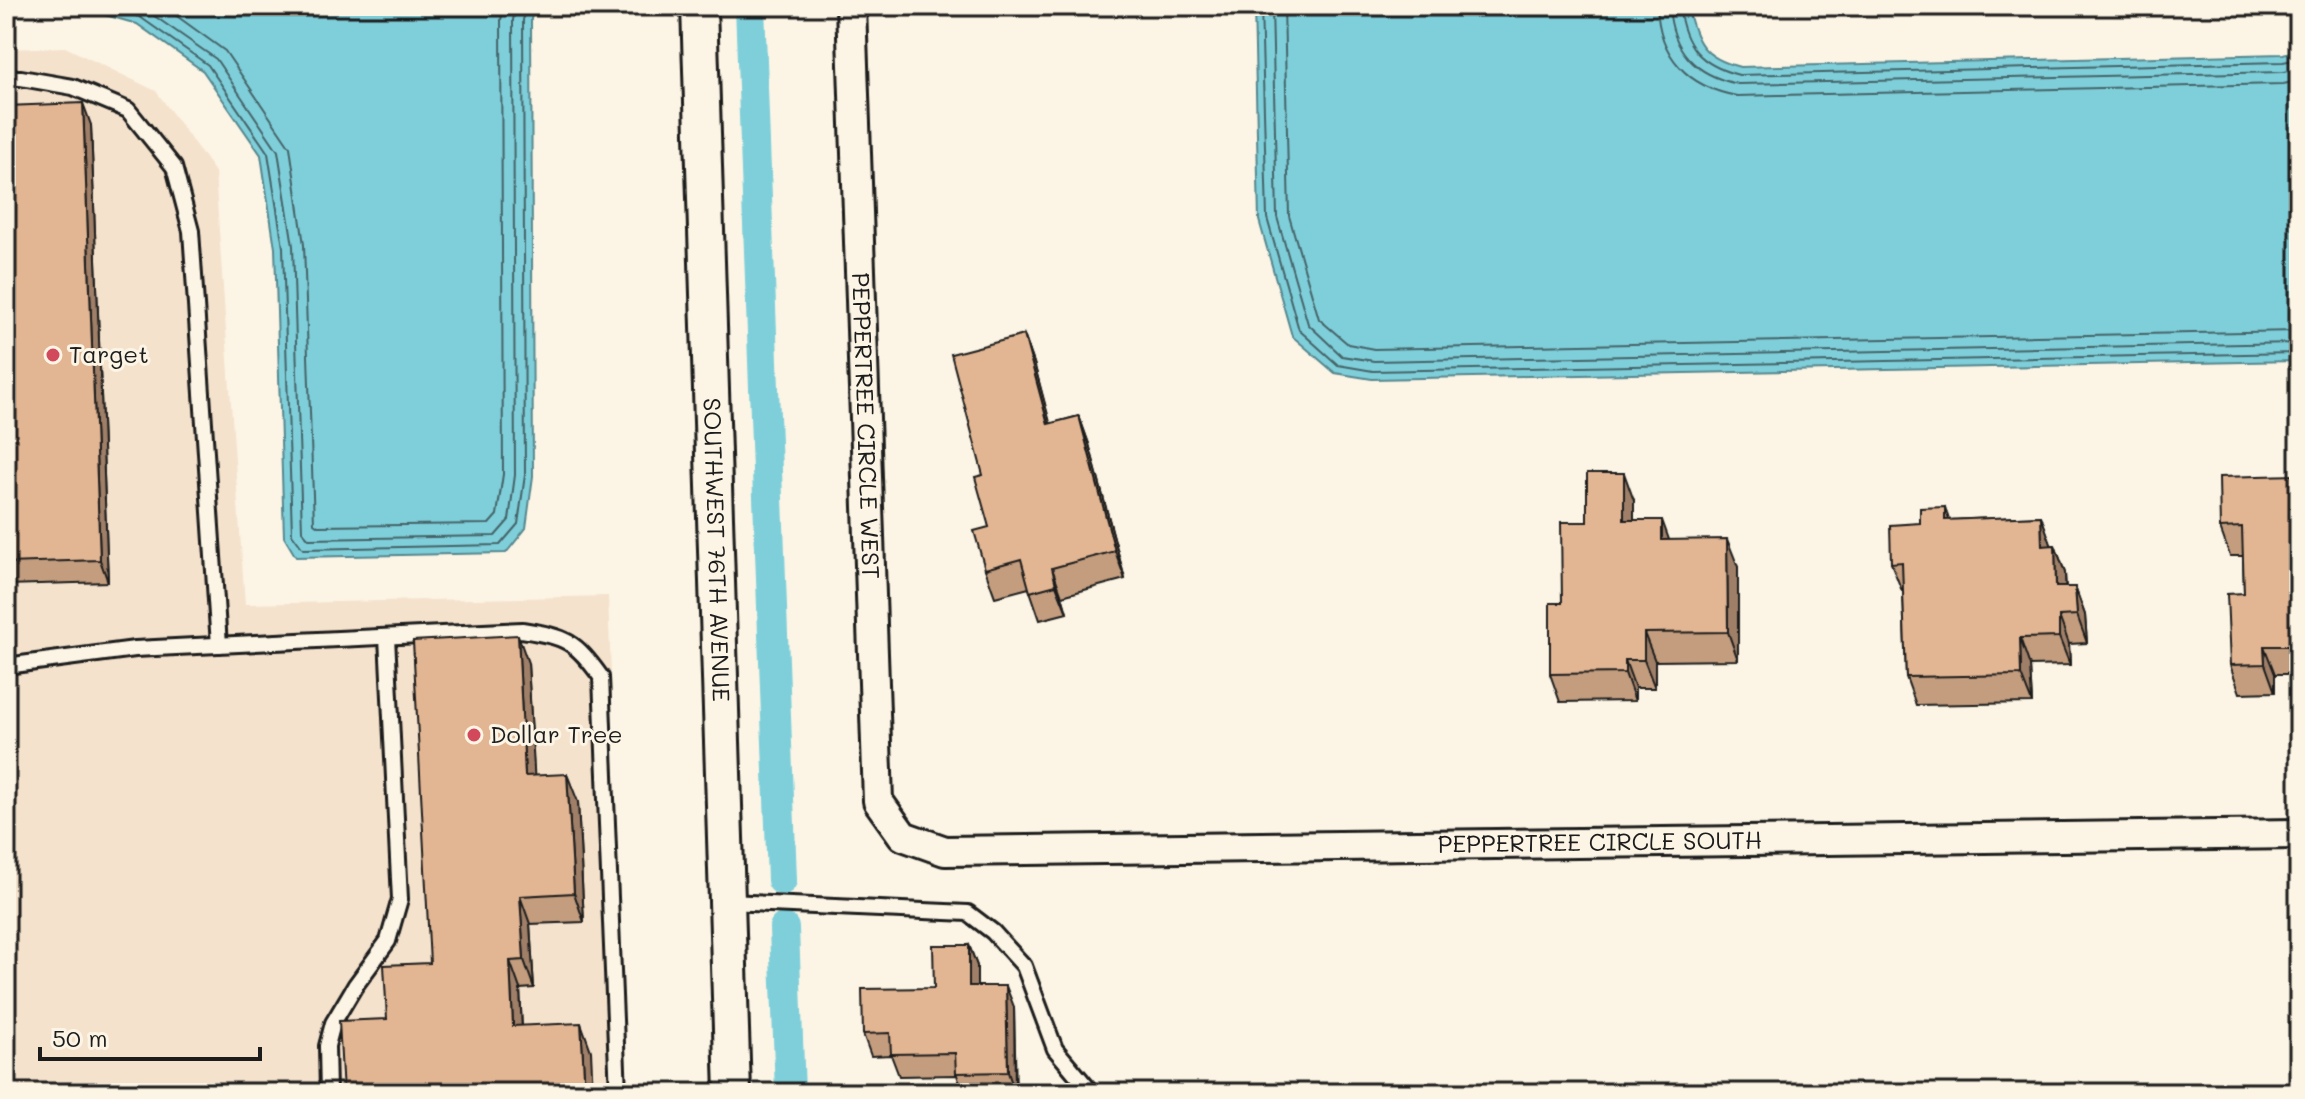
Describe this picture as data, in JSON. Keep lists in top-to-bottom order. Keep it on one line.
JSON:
{"streets":{"street":["PEPPERTREE CIRCLE WEST","SOUTHWEST 76TH AVENUE","PEPPERTREE CIRCLE SOUTH"]},"crossings":[["PEPPERTREE CIRCLE WEST","PEPPERTREE CIRCLE SOUTH"]],"places":["Target","Dollar Tree"],"scale_bar":"50 m"}
